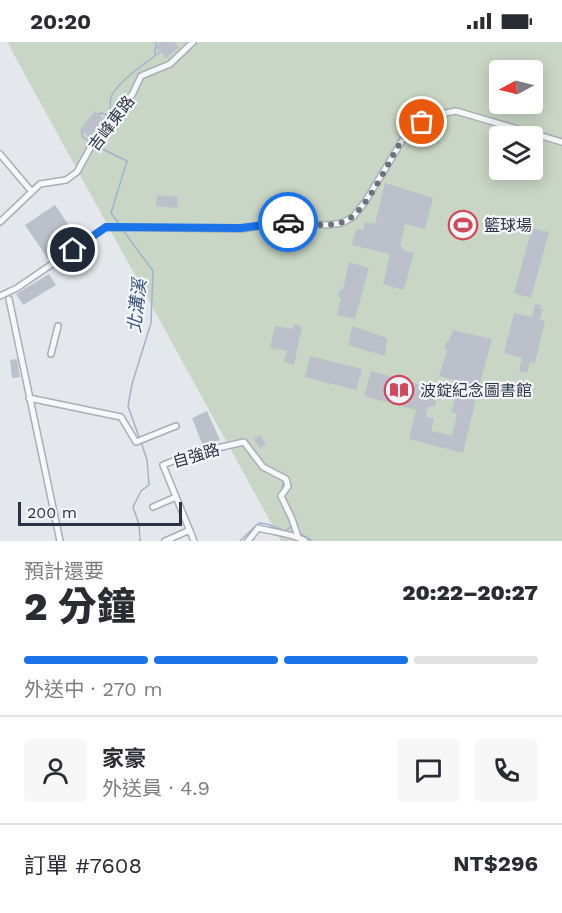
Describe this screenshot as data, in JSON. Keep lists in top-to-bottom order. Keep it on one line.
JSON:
{"streets":{"street":["吉峰東路","自強路"]},"water":["北溝溪"],"places":{"sports":["籃球場"],"library":["波錠紀念圖書館"]},"scale_bar":"200 m","north":"left","page":{"status":"20:20","scale":"200 m","heading":["2 分鐘","預計還要","20:22–20:27"],"panel":["家豪","外送員 · 4.9","訂單 #7608","NT$296"],"bar":"外送中 · 270 m"}}
